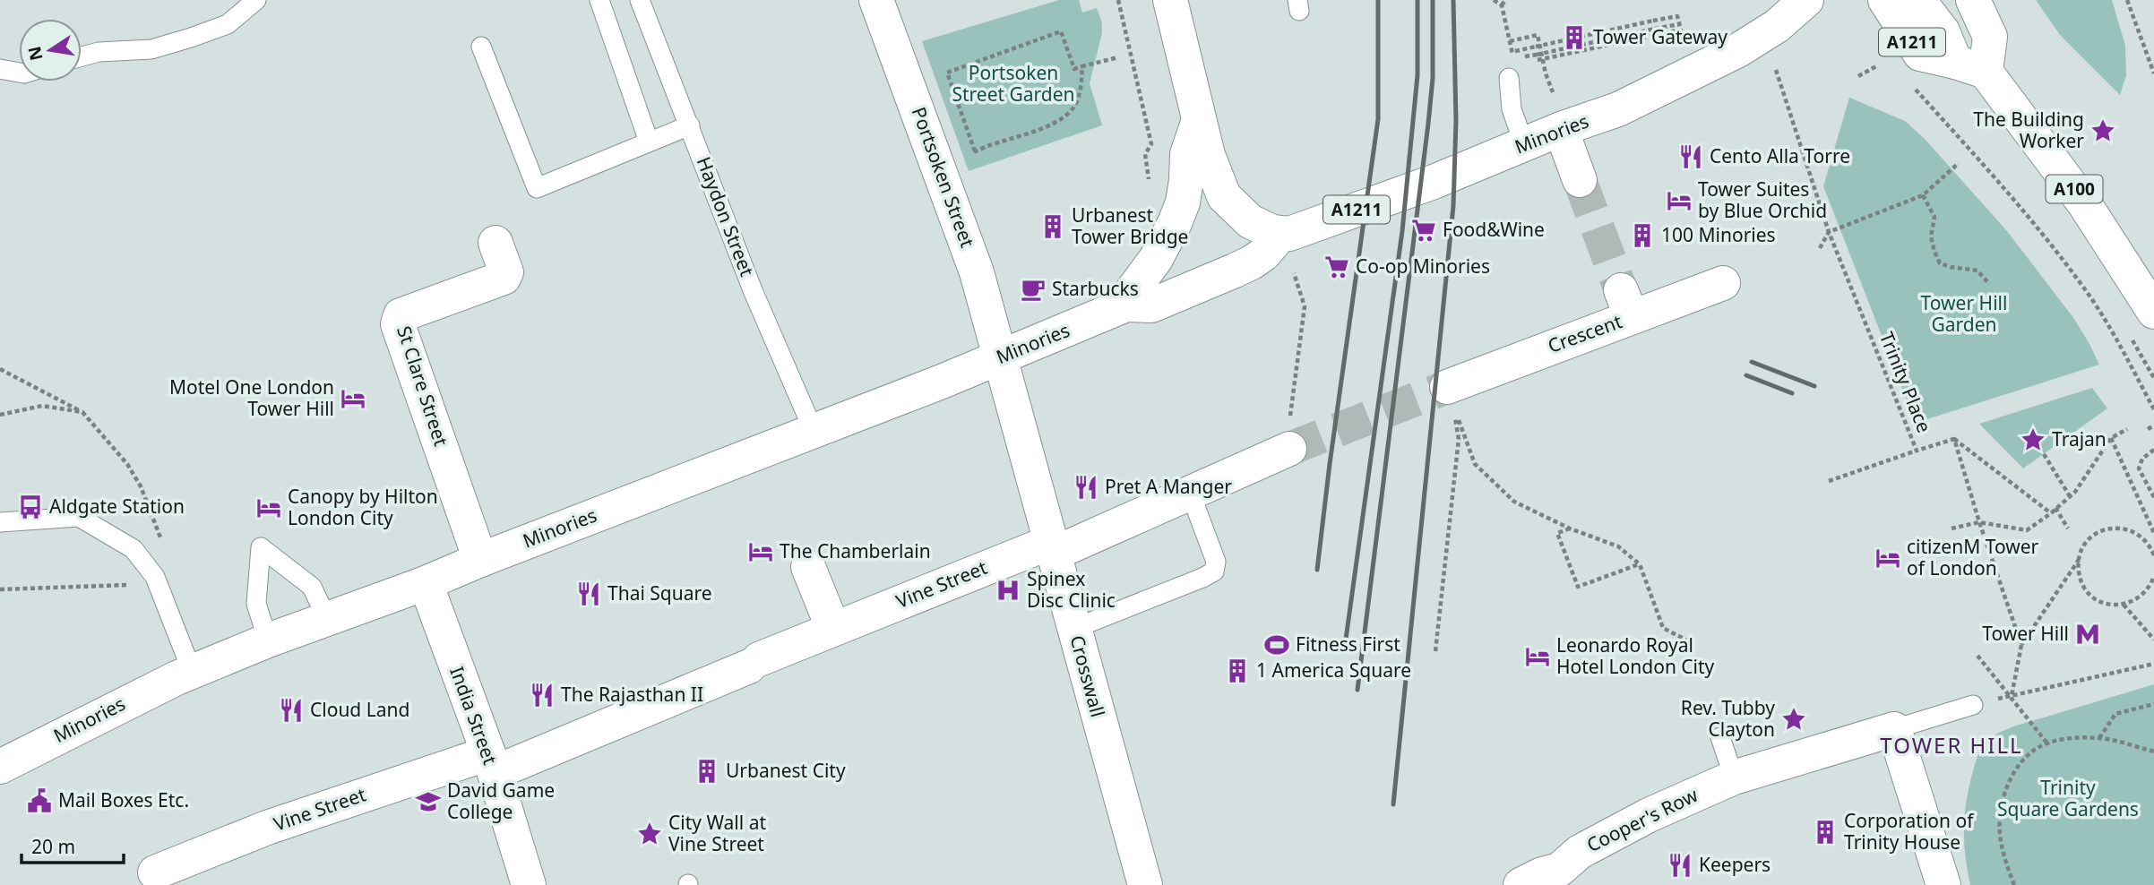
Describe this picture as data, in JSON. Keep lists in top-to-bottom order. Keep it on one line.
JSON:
{"streets":{"main road":["A1211","Minories","Portsoken Street","A100","Crescent","St Clare Street","Vine Street","Crosswall","India Street","Cooper's Row"],"lane":["Haydon Street"],"path":["Trinity Place"]},"crossings":[["A1211","A100"],["Minories","Portsoken Street"],["Minories","Haydon Street"],["Minories","St Clare Street"],["Minories","Crosswall"],["Minories","India Street"],["Portsoken Street","Crosswall"],["Vine Street","Crosswall"],["Vine Street","India Street"]],"districts":["TOWER HILL"],"parks":["Portsoken Street Garden","Tower Hill Garden","Trinity Square Gardens"],"places":{"building":["Tower Gateway","Urbanest Tower Bridge","100 Minories","1 America Square","Urbanest City","Corporation of Trinity House"],"place":["The Building Worker","Trajan","Rev. Tubby Clayton","City Wall at Vine Street"],"restaurant":["Cento Alla Torre","Pret A Manger","Thai Square","The Rajasthan II","Cloud Land","Keepers"],"hotel":["Tower Suites by Blue Orchid","Motel One London Tower Hill","Canopy by Hilton London City","The Chamberlain","citizenM Tower of London","Leonardo Royal Hotel London City"],"supermarket":["Food&Wine","Co-op Minories"],"cafe":["Starbucks"],"bus stop":["Aldgate Station"],"hospital":["Spinex Disc Clinic"],"metro station":["Tower Hill"],"sports":["Fitness First"],"public building":["Mail Boxes Etc."],"school or university":["David Game College"]},"scale_bar":"20 m","north":"left"}
